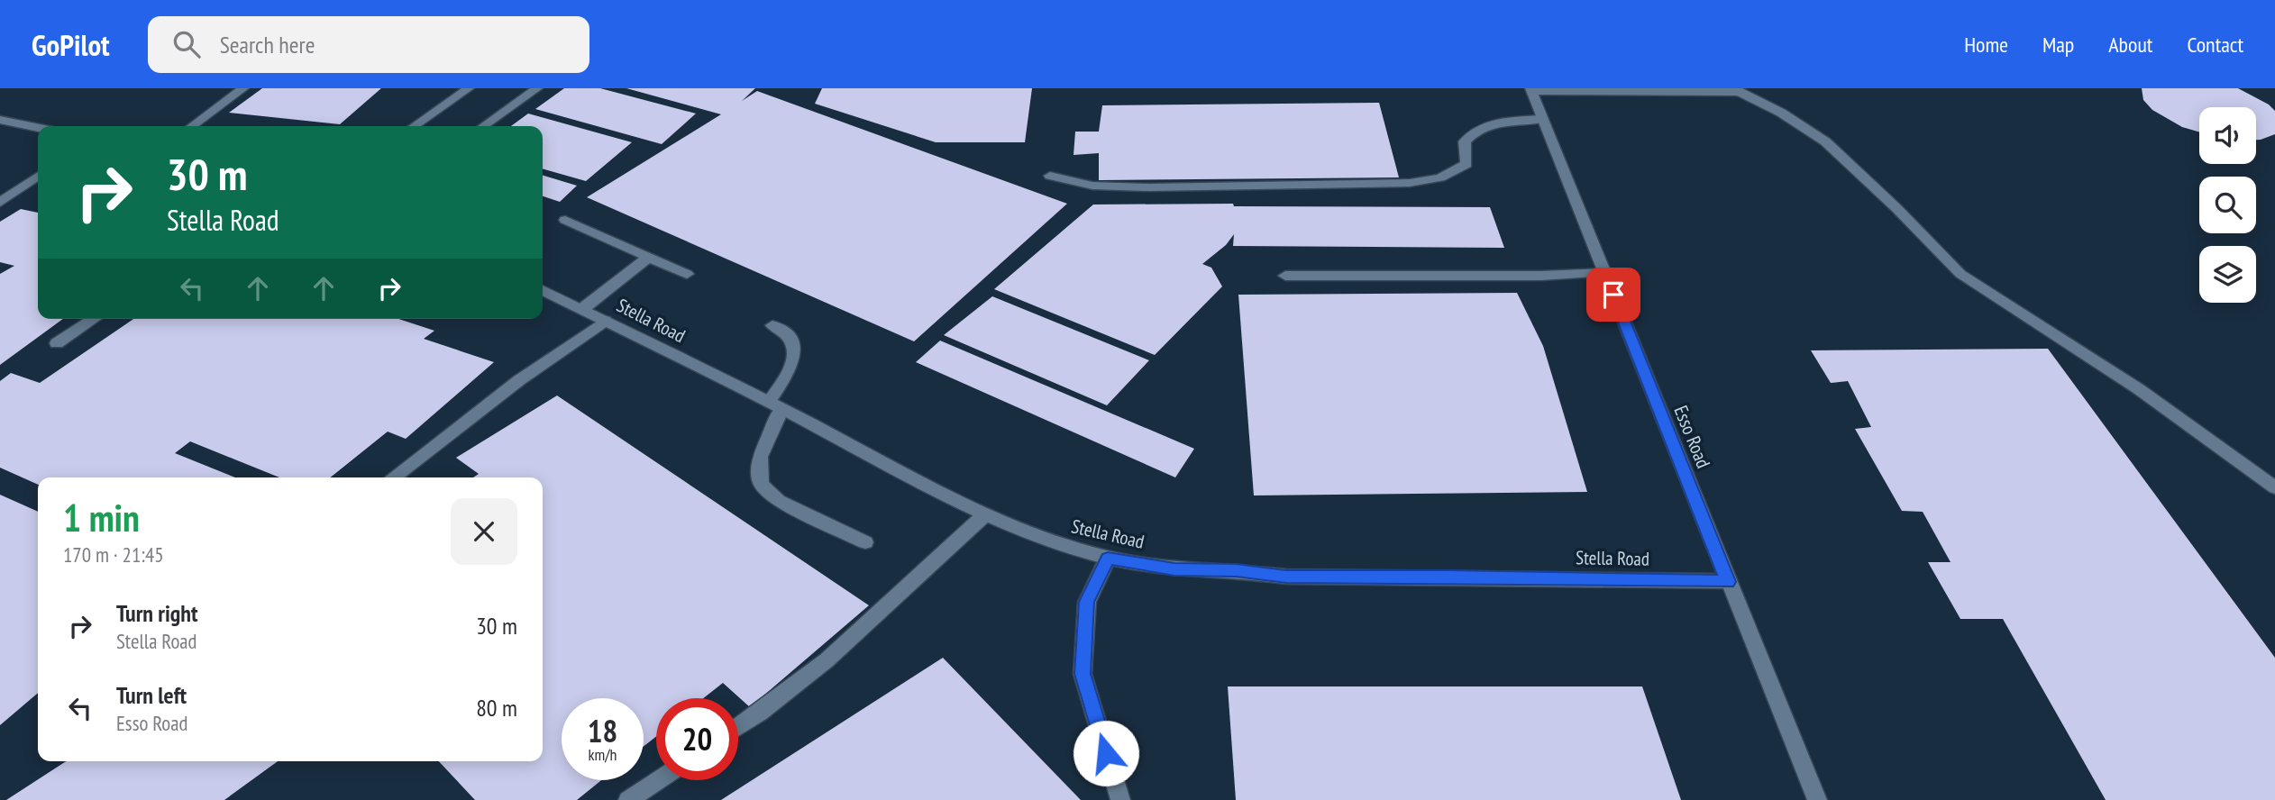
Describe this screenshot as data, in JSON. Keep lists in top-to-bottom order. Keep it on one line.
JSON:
{"streets":{"street":["Stella Road","Esso Road"]},"crossings":[["Stella Road","Esso Road"]],"page":{"header":"GoPilot","search":"Search here","nav":["Home","Map","About","Contact"],"turn":["30 m","Stella Road"],"heading":["1 min","170 m · 21:45"],"list":[{"name":"Turn right","note":"Stella Road","value":"30 m"},{"name":"Turn left","note":"Esso Road","value":"80 m"}],"speed":"18 km/h","limit":"20"}}
